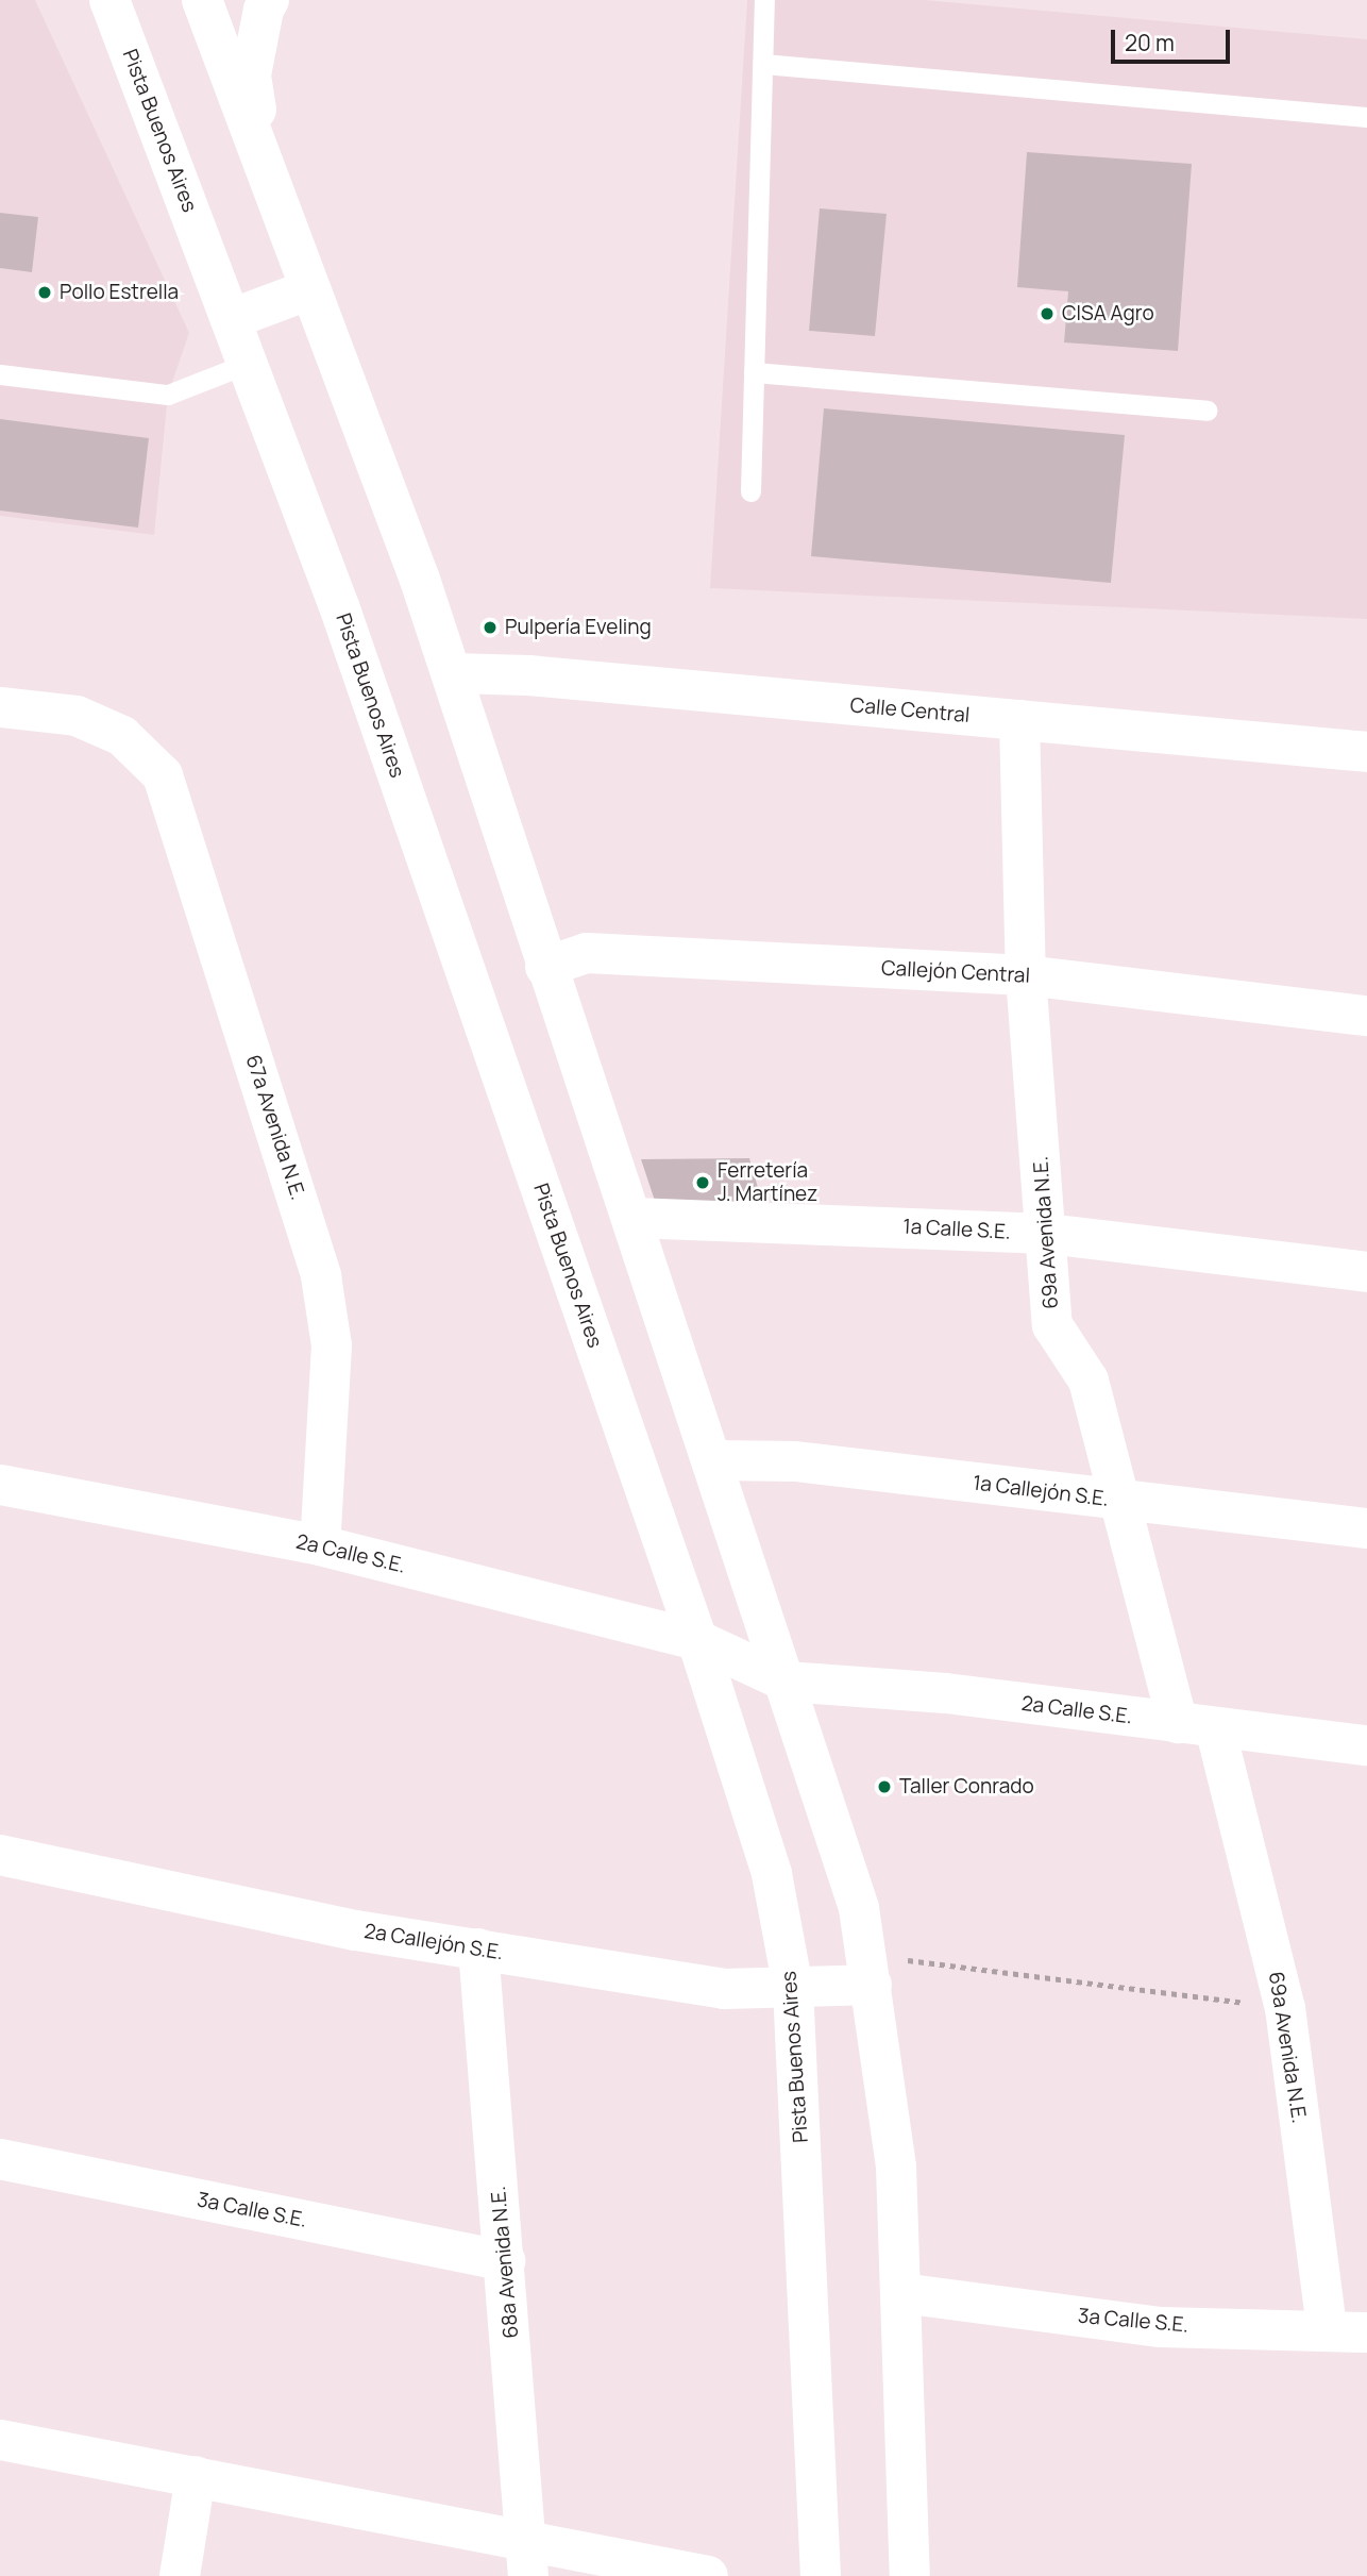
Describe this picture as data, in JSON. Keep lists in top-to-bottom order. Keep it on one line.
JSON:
{"streets":{"street":["Pista Buenos Aires","Calle Central","Callejón Central","67a Avenida N.E.","1a Calle S.E.","69a Avenida N.E.","1a Callejón S.E.","2a Calle S.E.","2a Callejón S.E.","3a Calle S.E.","68a Avenida N.E."]},"crossings":[["Pista Buenos Aires","2a Calle S.E."],["Pista Buenos Aires","2a Callejón S.E."],["Calle Central","69a Avenida N.E."],["Callejón Central","69a Avenida N.E."],["67a Avenida N.E.","2a Calle S.E."],["1a Calle S.E.","69a Avenida N.E."],["69a Avenida N.E.","1a Callejón S.E."],["69a Avenida N.E.","2a Calle S.E."],["69a Avenida N.E.","3a Calle S.E."],["2a Callejón S.E.","68a Avenida N.E."],["3a Calle S.E.","68a Avenida N.E."]],"places":["Pollo Estrella","CISA Agro","Pulpería Eveling","Ferretería J. Martínez","Taller Conrado"],"scale_bar":"20 m"}
